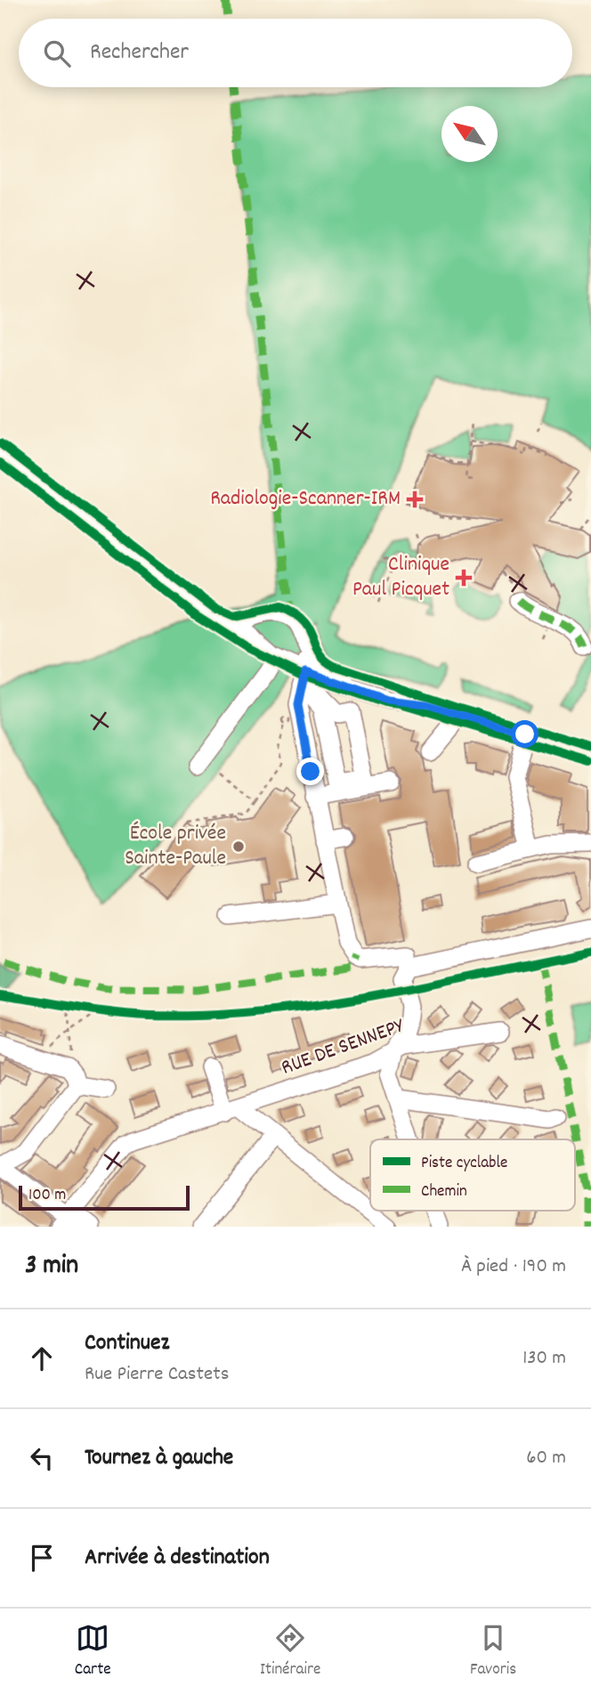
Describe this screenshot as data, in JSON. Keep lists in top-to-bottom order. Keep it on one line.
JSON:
{"streets":{"street":["RUE DE SENNEPY"]},"places":{"health":["Radiologie-Scanner-IRM","Clinique Paul Picquet"],"other":["École privée Sainte-Paule"]},"legend":["Piste cyclable","Chemin"],"scale_bar":"100 m","north":"top left","page":{"search":"Rechercher","scale":"100 m","heading":["3 min","À pied · 190 m"],"list":[["Continuez","Rue Pierre Castets","130 m"],["Tournez à gauche","60 m"],"Arrivée à destination"],"nav":["Carte","Itinéraire","Favoris"]}}
